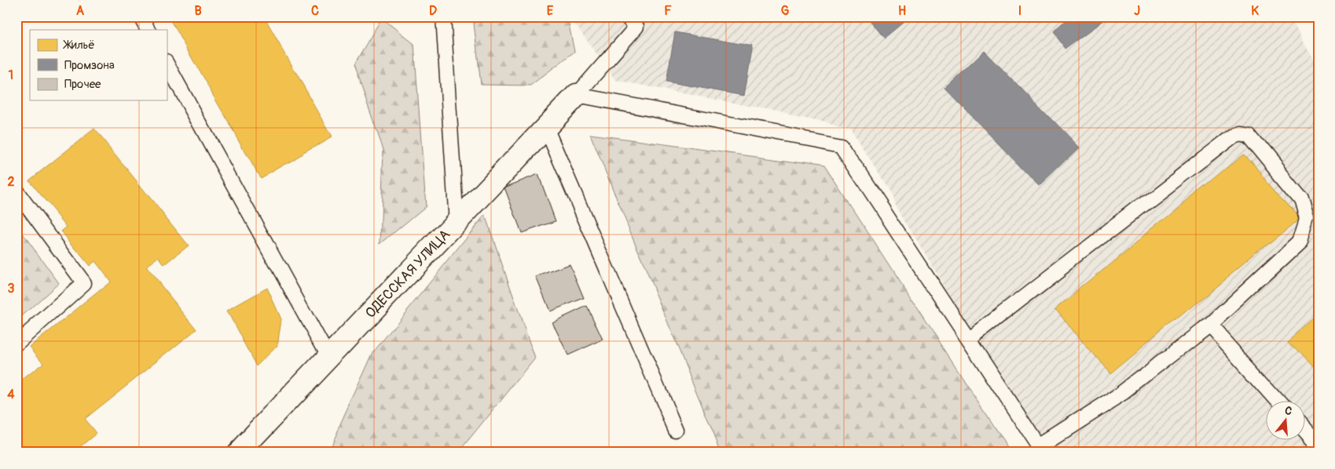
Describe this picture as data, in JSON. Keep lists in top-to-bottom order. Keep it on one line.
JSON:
{"streets":{"street":["ОДЕССКАЯ УЛИЦА"]},"legend":["Жильё","Промзона","Прочее"],"north":"top","grid":{"columns":["A","B","C","D","E","F","G","H","I","J","K"],"rows":["1","2","3","4"]}}
